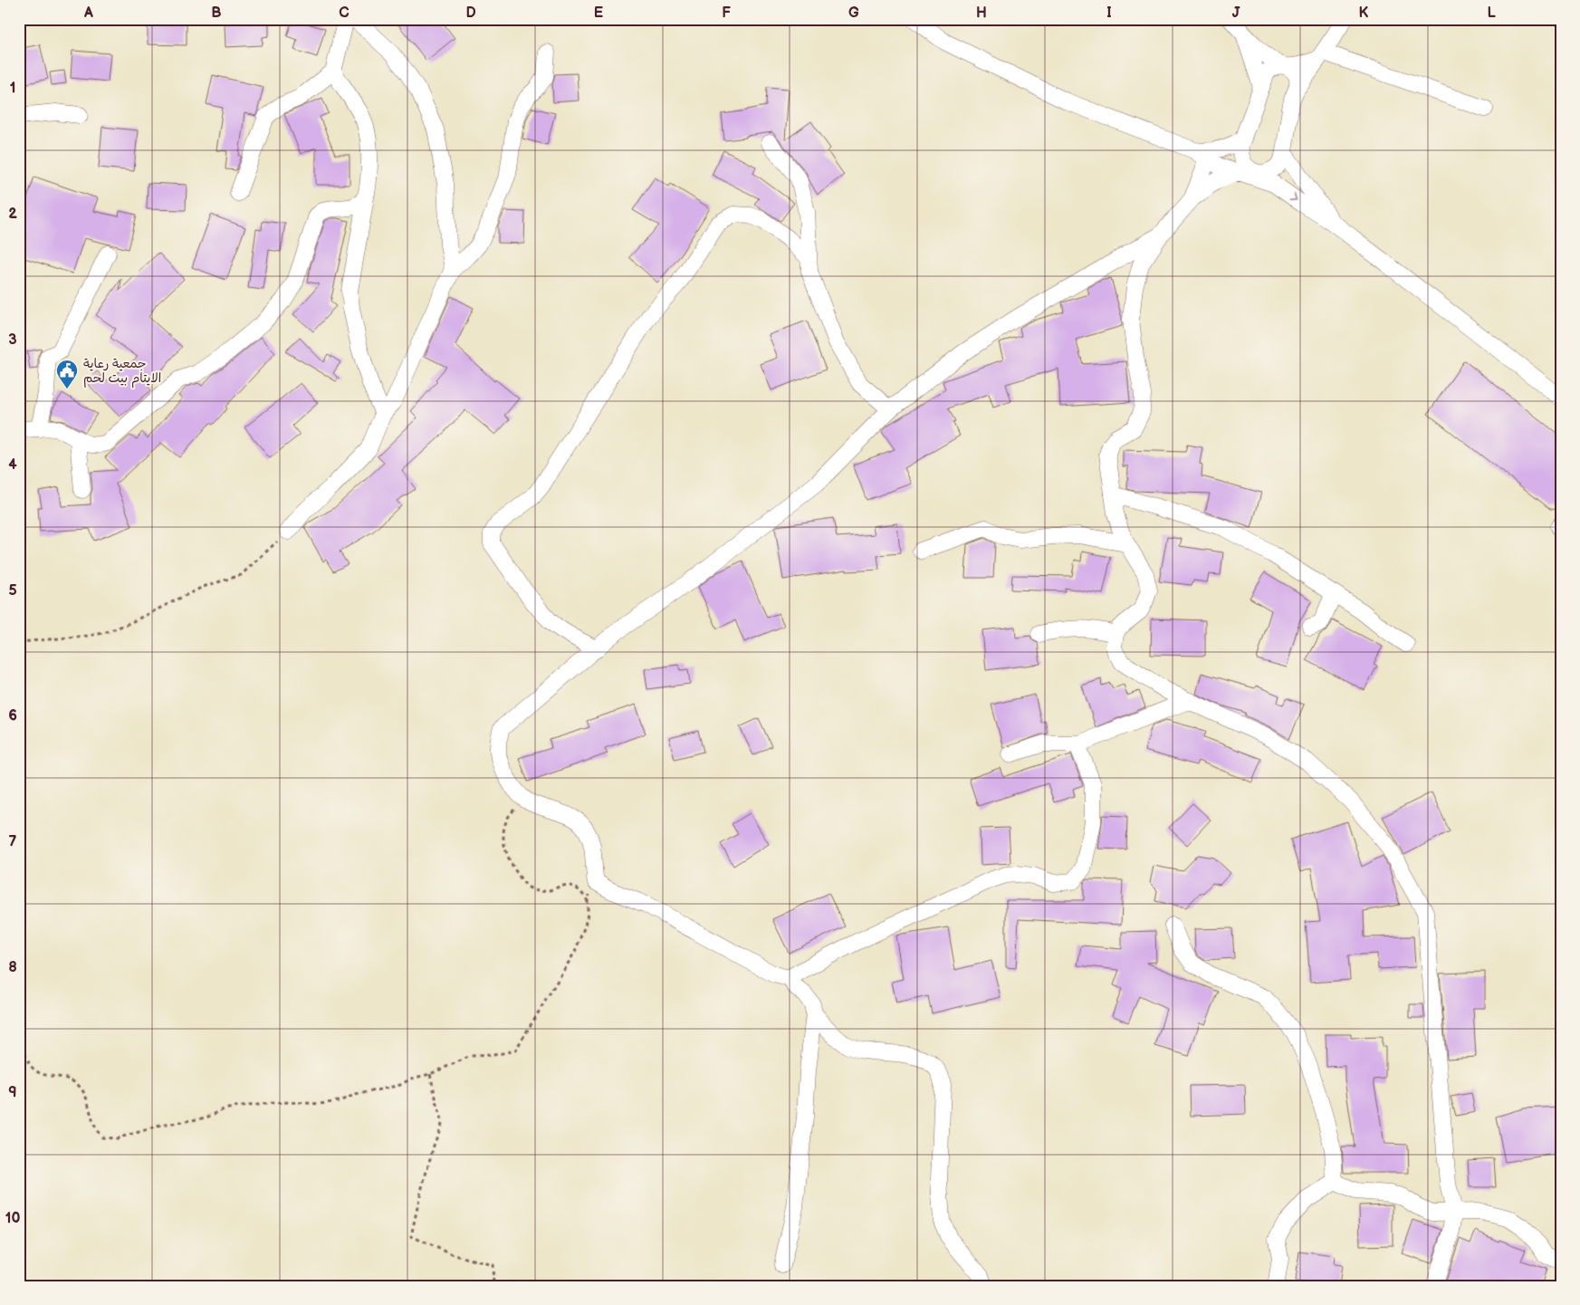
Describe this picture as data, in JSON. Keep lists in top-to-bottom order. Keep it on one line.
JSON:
{"places":{"public building":["جمعية رعاية الايتام بيت لحم"]},"grid":{"columns":["A","B","C","D","E","F","G","H","I","J","K","L"],"rows":["1","2","3","4","5","6","7","8","9","10"]}}
